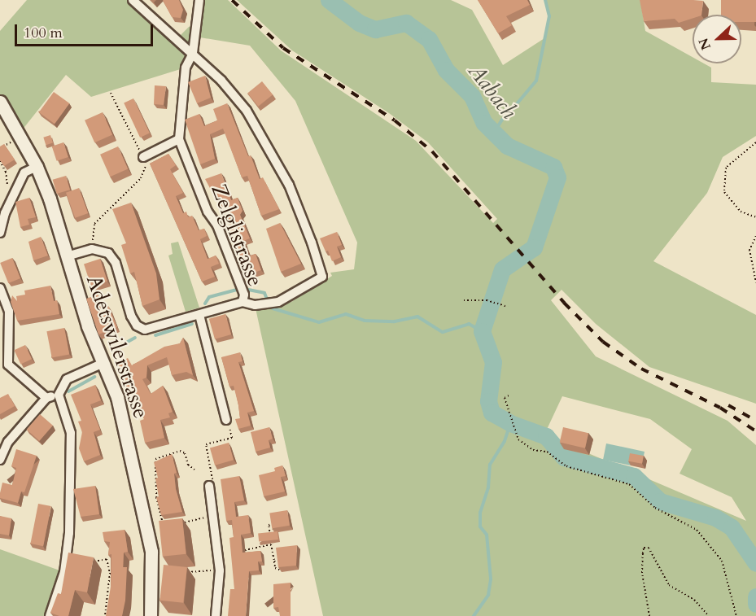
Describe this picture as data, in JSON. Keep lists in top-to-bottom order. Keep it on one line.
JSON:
{"streets":{"street":["Zelglistrasse","Adetswilerstrasse"]},"water":["Aabach"],"scale_bar":"100 m","north":"left"}
